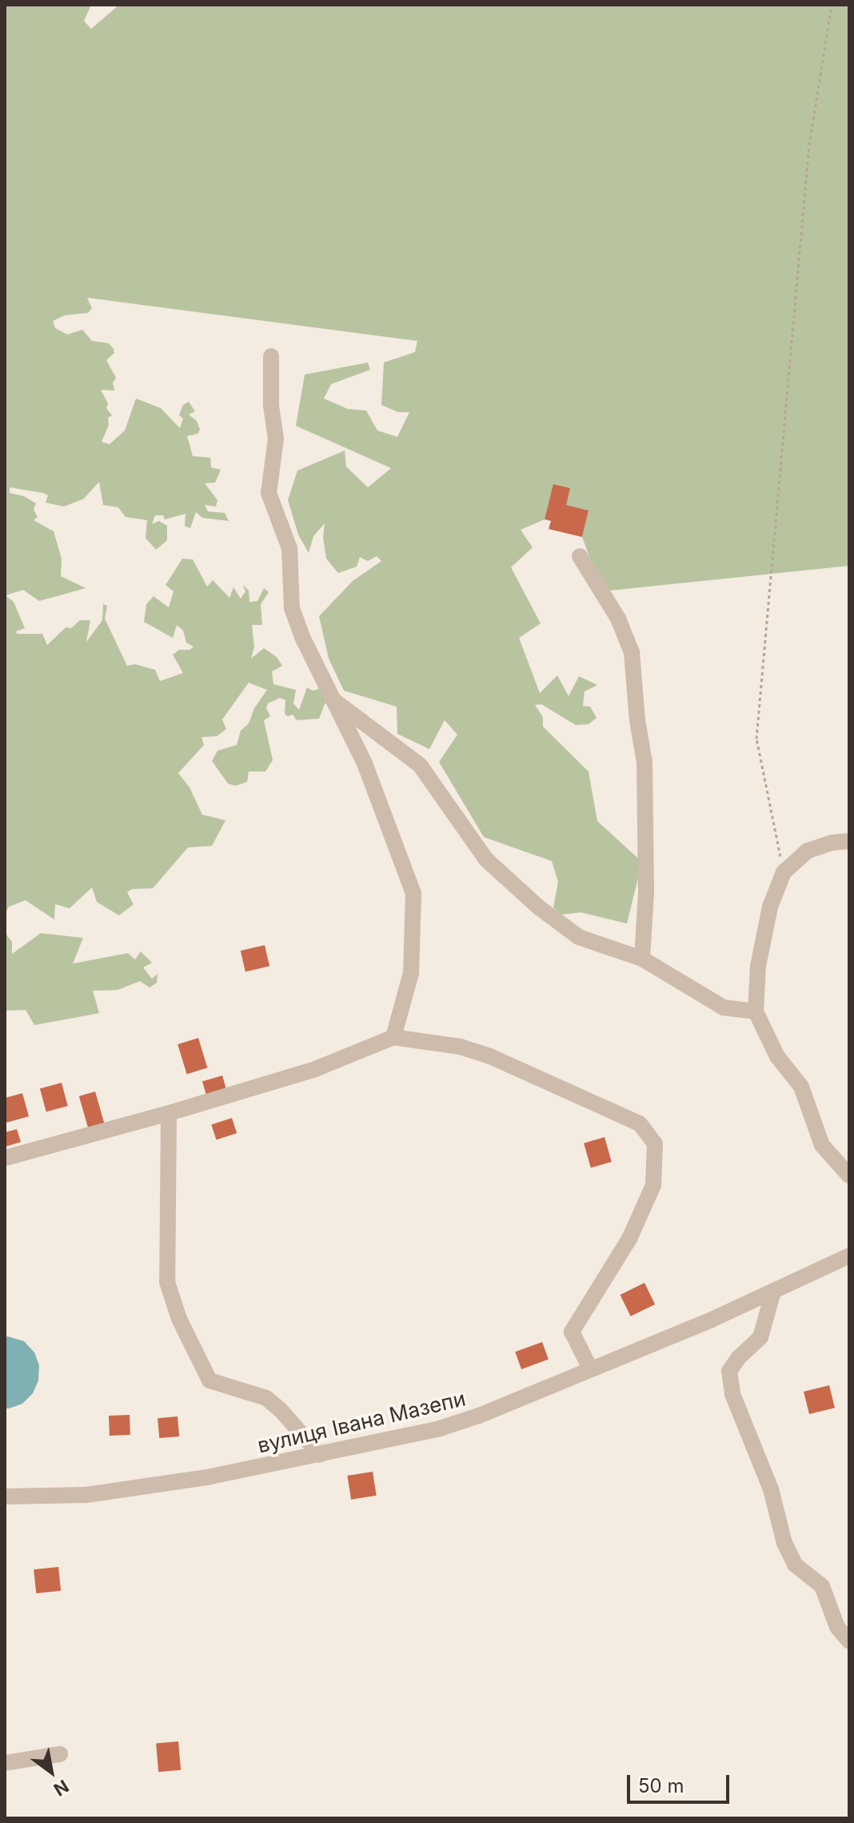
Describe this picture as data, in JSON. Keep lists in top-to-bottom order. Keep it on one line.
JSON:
{"streets":{"street":["вулиця Івана Мазепи"]},"scale_bar":"50 m","north":"bottom right"}
